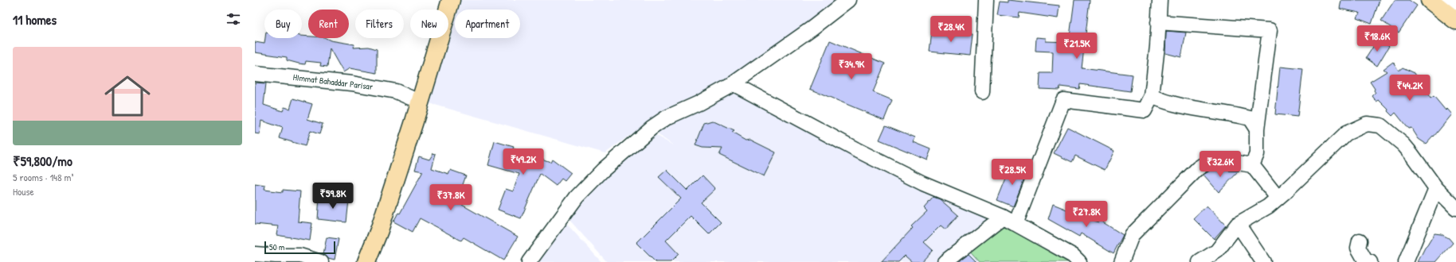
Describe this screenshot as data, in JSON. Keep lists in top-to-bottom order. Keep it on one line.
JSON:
{"streets":{"street":["HImmat Bahaddar Parisar"]},"scale_bar":"50 m","page":{"heading":"11 homes","chip":["Buy","Rent","Filters","New","Apartment"],"price":["₹28.4K","₹18.6K","₹21.5K","₹34.9K","₹44.2K","₹49.2K","₹32.6K","₹28.5K","₹59.8K","₹37.8K","₹27.8K"],"list":[{"name":"₹59,800/mo","note":"5 rooms · 148 m² · House"}],"scale":"50 m"}}
